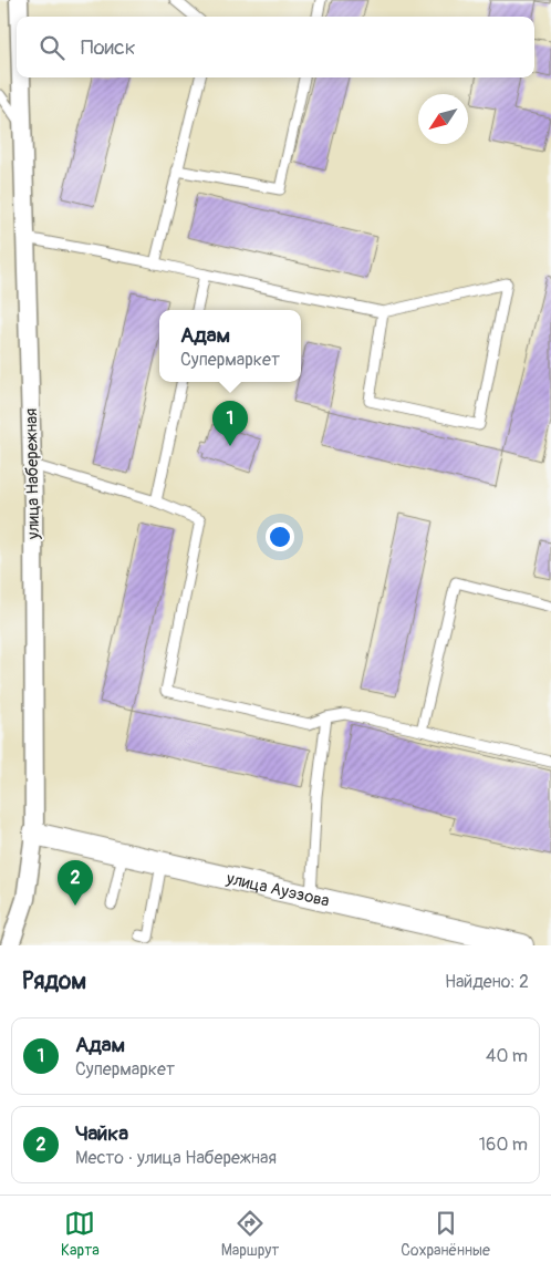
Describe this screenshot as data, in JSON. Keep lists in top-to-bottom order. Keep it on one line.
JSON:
{"streets":{"street":["улица Набережная","улица Ауэзова"]},"crossings":[["улица Набережная","улица Ауэзова"]],"north":"bottom left","page":{"search":"Поиск","popup":["Адам","Супермаркет"],"pins":["1","2"],"heading":["Рядом","Найдено: 2"],"list":[{"mark":"1","name":"Адам","note":"Супермаркет","value":"40 m"},{"mark":"2","name":"Чайка","note":"Место · улица Набережная","value":"160 m"}],"nav":["Карта","Маршрут","Сохранённые"]}}
